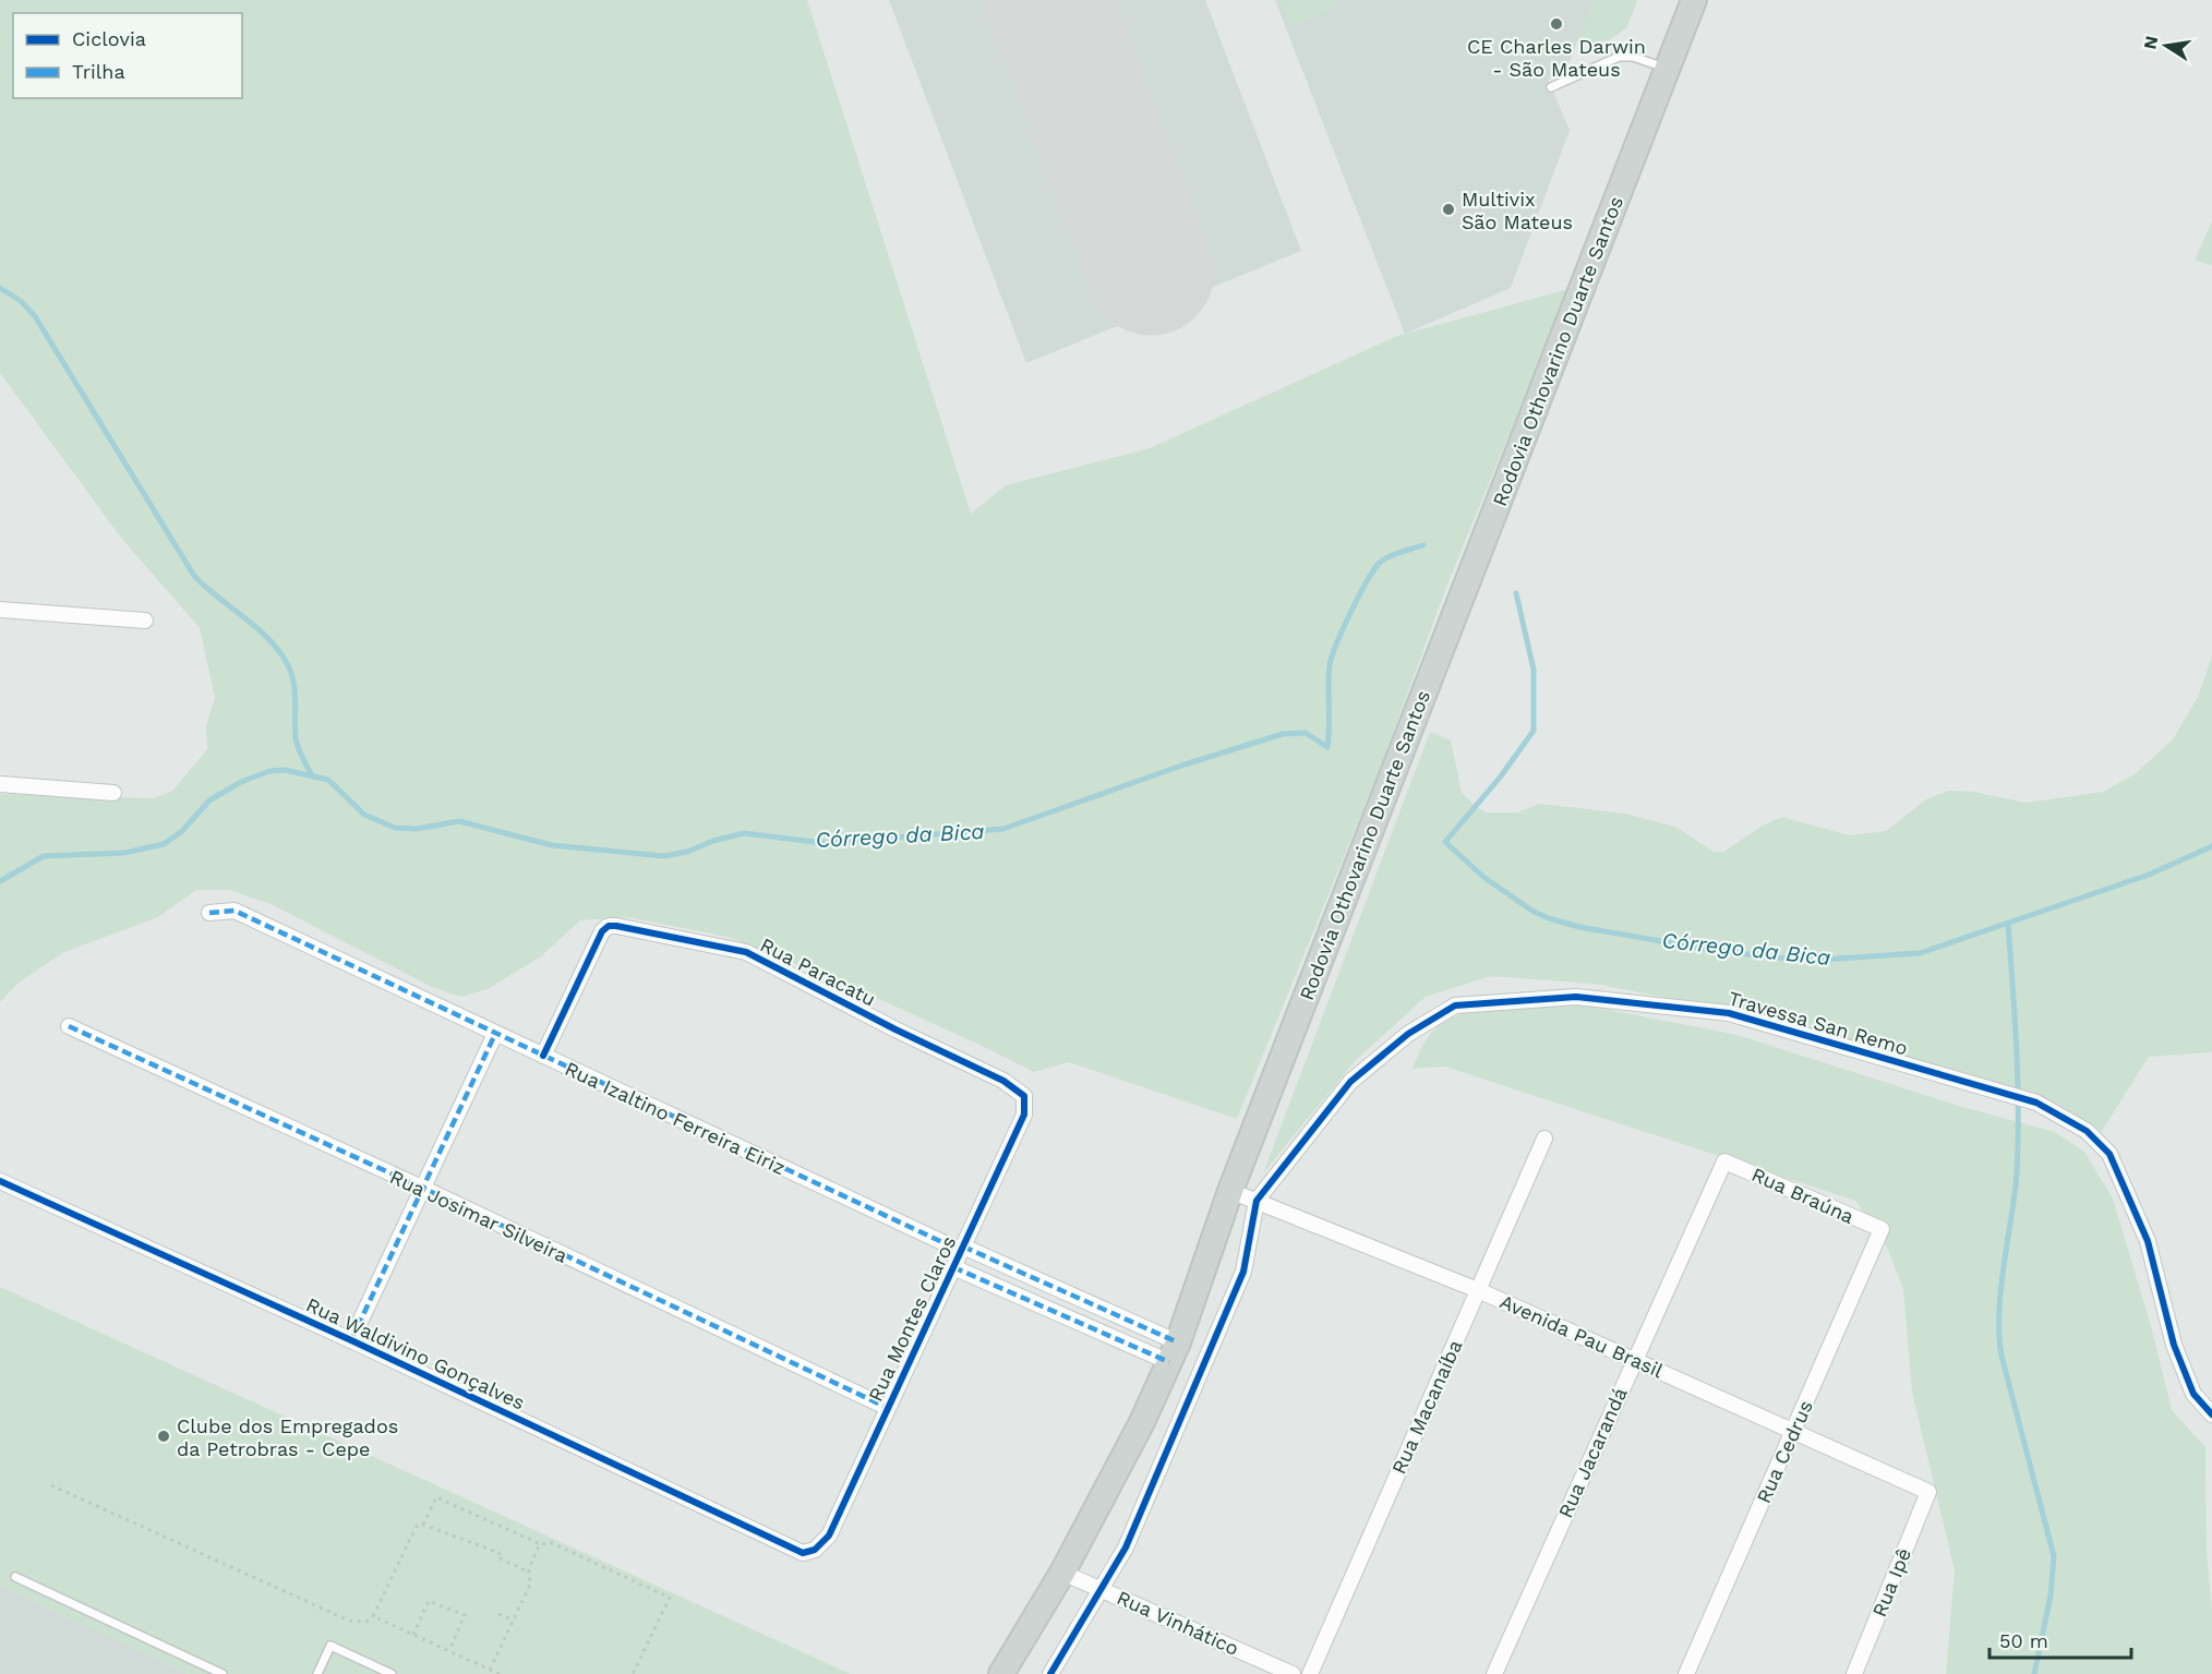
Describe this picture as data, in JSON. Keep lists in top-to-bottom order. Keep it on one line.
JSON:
{"streets":{"main road":["Rodovia Othovarino Duarte Santos"],"street":["Rua Paracatu","Travessa San Remo","Rua Izaltino Ferreira Eiriz","Rua Braúna","Rua Josimar Silveira","Rua Montes Claros","Avenida Pau Brasil","Rua Waldivino Gonçalves","Rua Macanaíba","Rua Cedrus","Rua Jacarandá","Rua Ipê","Rua Vinhático"]},"crossings":[["Rodovia Othovarino Duarte Santos","Rua Izaltino Ferreira Eiriz"],["Rodovia Othovarino Duarte Santos","Avenida Pau Brasil"],["Rodovia Othovarino Duarte Santos","Rua Vinhático"],["Rua Paracatu","Rua Izaltino Ferreira Eiriz"],["Rua Paracatu","Rua Montes Claros"],["Travessa San Remo","Avenida Pau Brasil"],["Rua Izaltino Ferreira Eiriz","Rua Montes Claros"],["Rua Braúna","Rua Cedrus"],["Rua Braúna","Rua Jacarandá"],["Rua Josimar Silveira","Rua Montes Claros"],["Rua Montes Claros","Rua Waldivino Gonçalves"],["Avenida Pau Brasil","Rua Macanaíba"],["Avenida Pau Brasil","Rua Cedrus"],["Avenida Pau Brasil","Rua Jacarandá"],["Avenida Pau Brasil","Rua Ipê"]],"water":["Córrego da Bica"],"places":["CE Charles Darwin - São Mateus","Multivix São Mateus","Clube dos Empregados da Petrobras - Cepe"],"legend":["Ciclovia","Trilha"],"scale_bar":"50 m","north":"left"}
